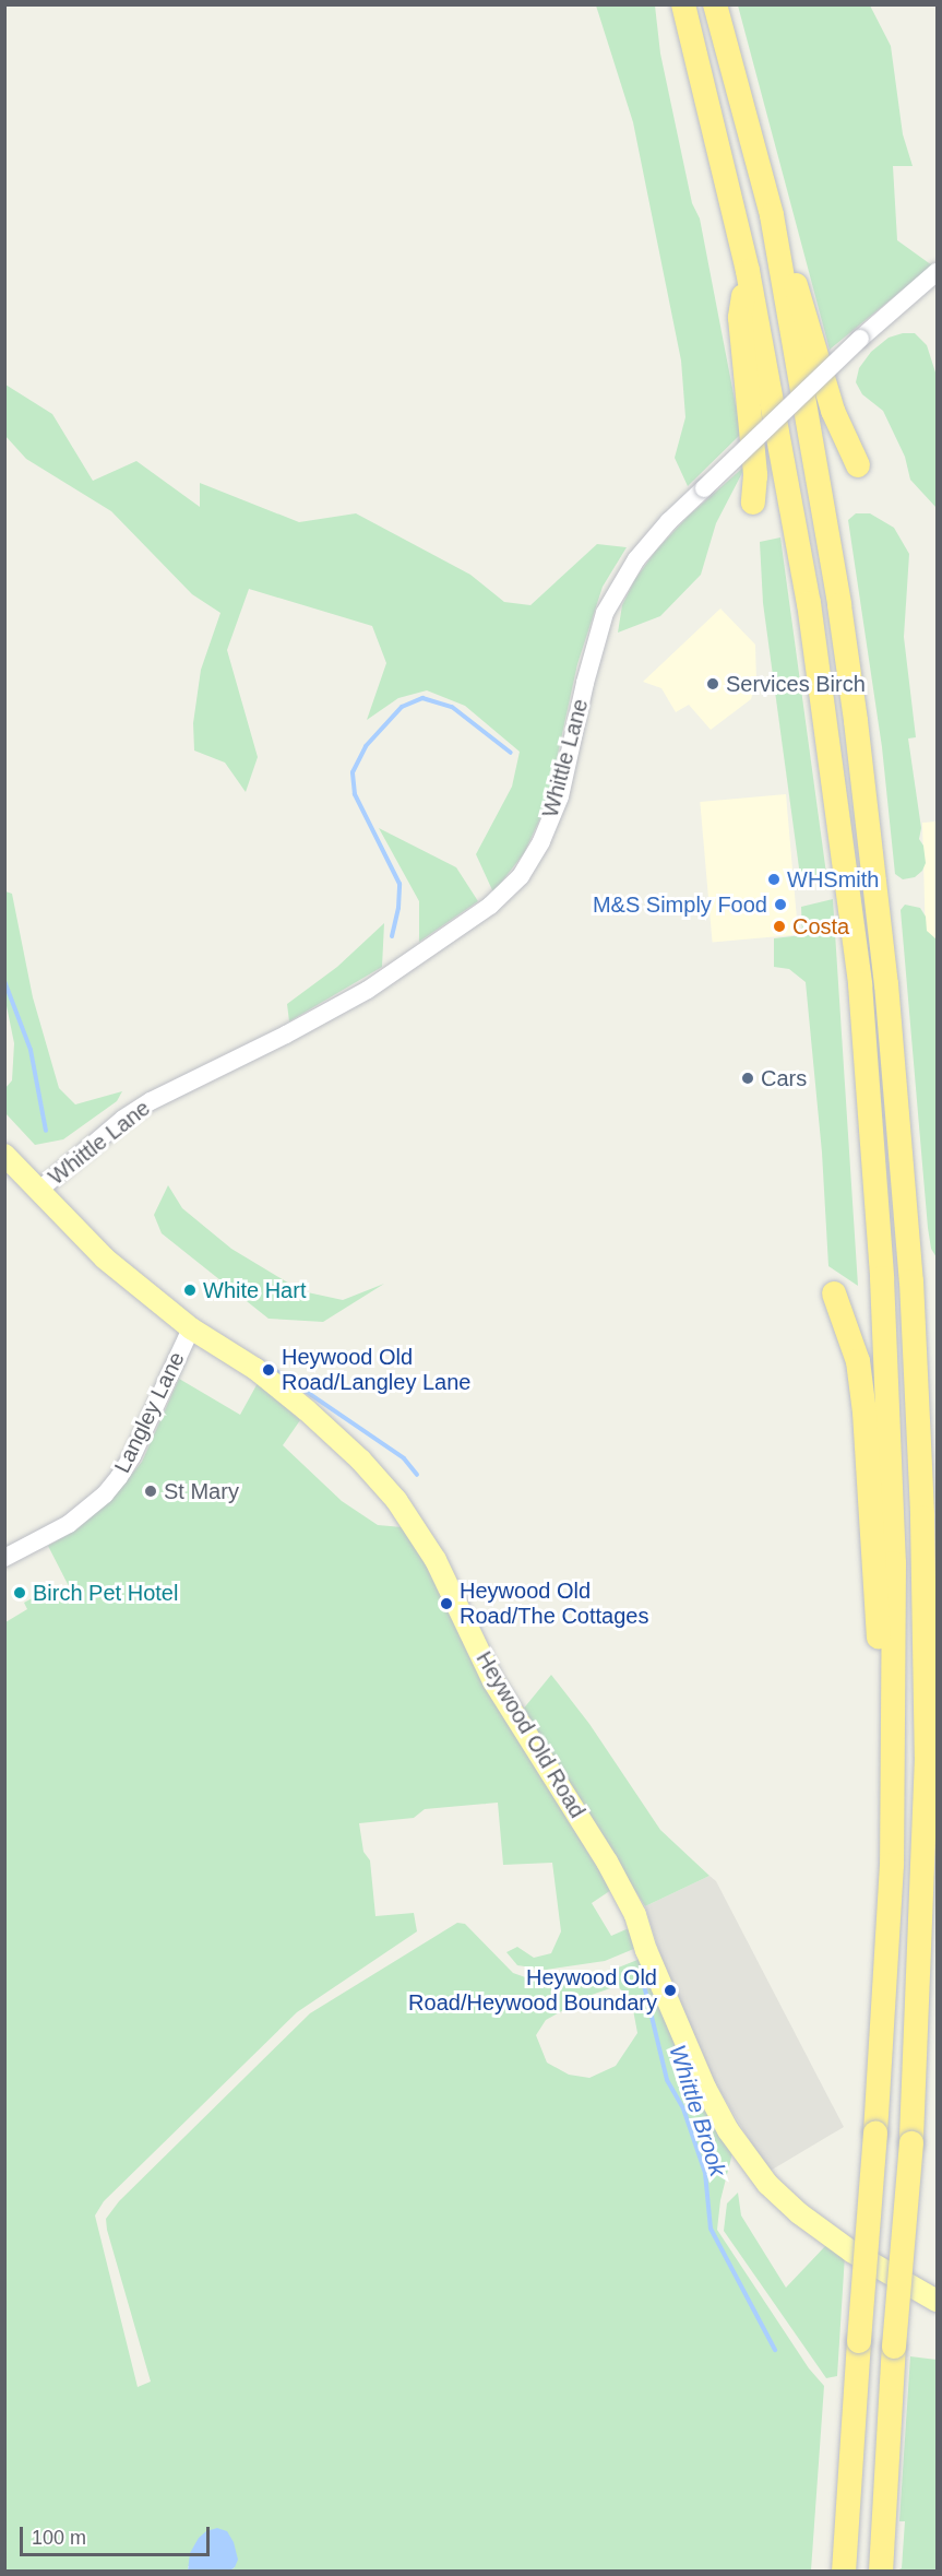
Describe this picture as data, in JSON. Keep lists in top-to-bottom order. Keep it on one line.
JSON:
{"streets":{"main road":["Heywood Old Road"],"street":["Whittle Lane","Langley Lane"]},"crossings":[["Whittle Lane","Heywood Old Road"],["Langley Lane","Heywood Old Road"]],"water":["Whittle Brook"],"places":["Services Birch","WHSmith","M&S Simply Food","Costa","Cars","White Hart","Heywood Old Road/Langley Lane","St Mary","Birch Pet Hotel","Heywood Old Road/The Cottages","Heywood Old Road/Heywood Boundary"],"scale_bar":"100 m"}
